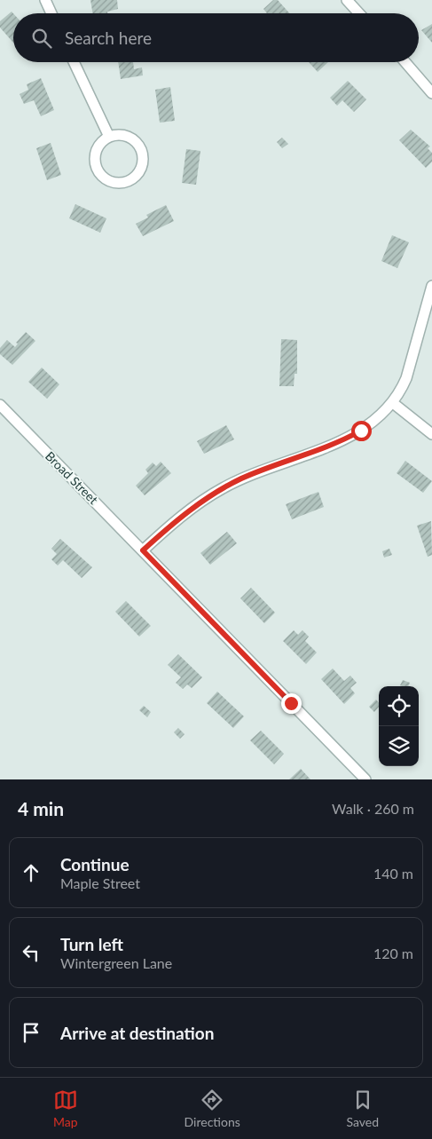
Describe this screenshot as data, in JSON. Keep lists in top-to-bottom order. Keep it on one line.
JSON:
{"streets":{"street":["Broad Street"]},"page":{"search":"Search here","heading":["4 min","Walk · 260 m"],"list":[["Continue","Maple Street","140 m"],["Turn left","Wintergreen Lane","120 m"],"Arrive at destination"],"nav":["Map","Directions","Saved"]}}
